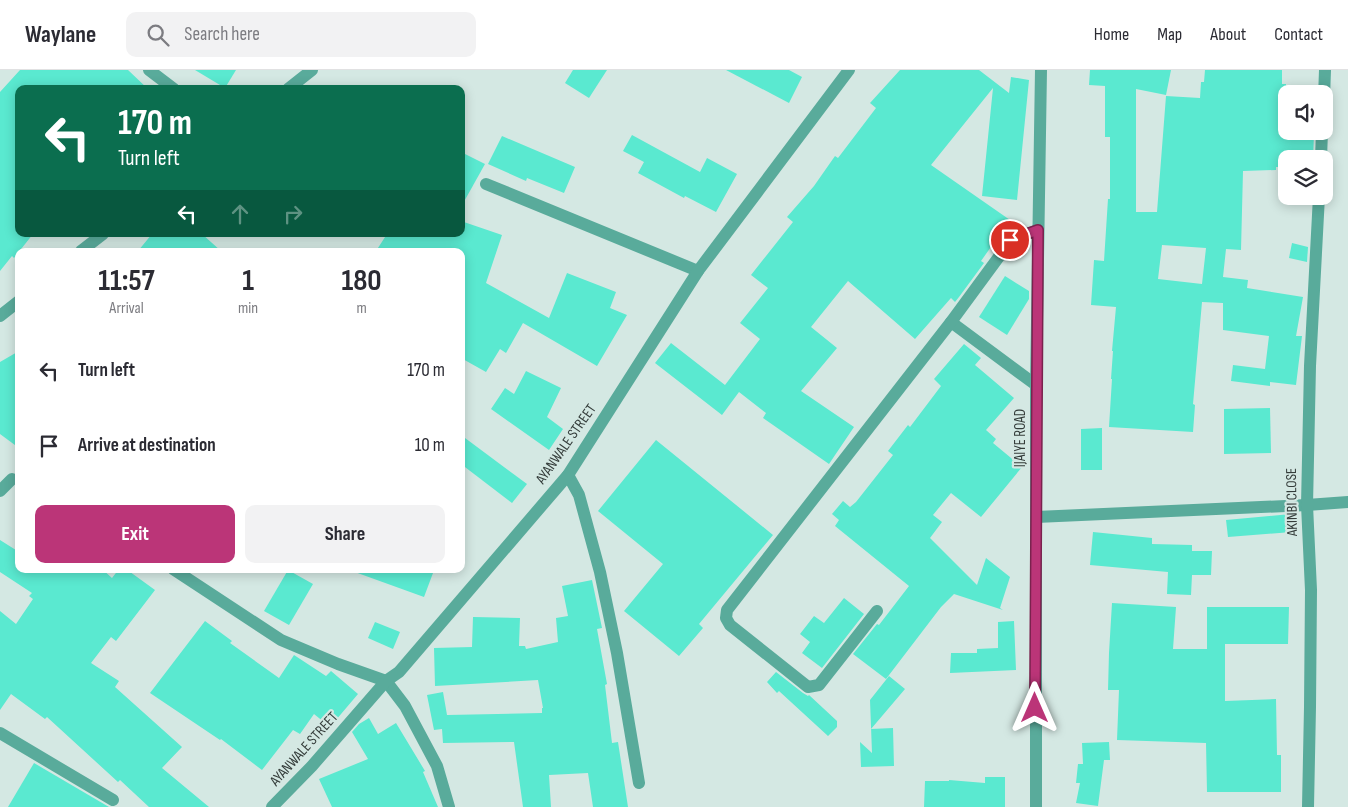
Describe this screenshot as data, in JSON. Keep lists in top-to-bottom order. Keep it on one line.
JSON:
{"streets":{"street":["IJAIYE ROAD","AYANWALE STREET","AKINBI CLOSE"]},"page":{"header":"Waylane","search":"Search here","nav":["Home","Map","About","Contact"],"turn":["170 m","Turn left"],"eta":["11:57","Arrival","1","min","180","m"],"list":[{"name":"Turn left","value":"170 m"},{"name":"Arrive at destination","value":"10 m"}],"buttons":["Exit","Share"]}}
